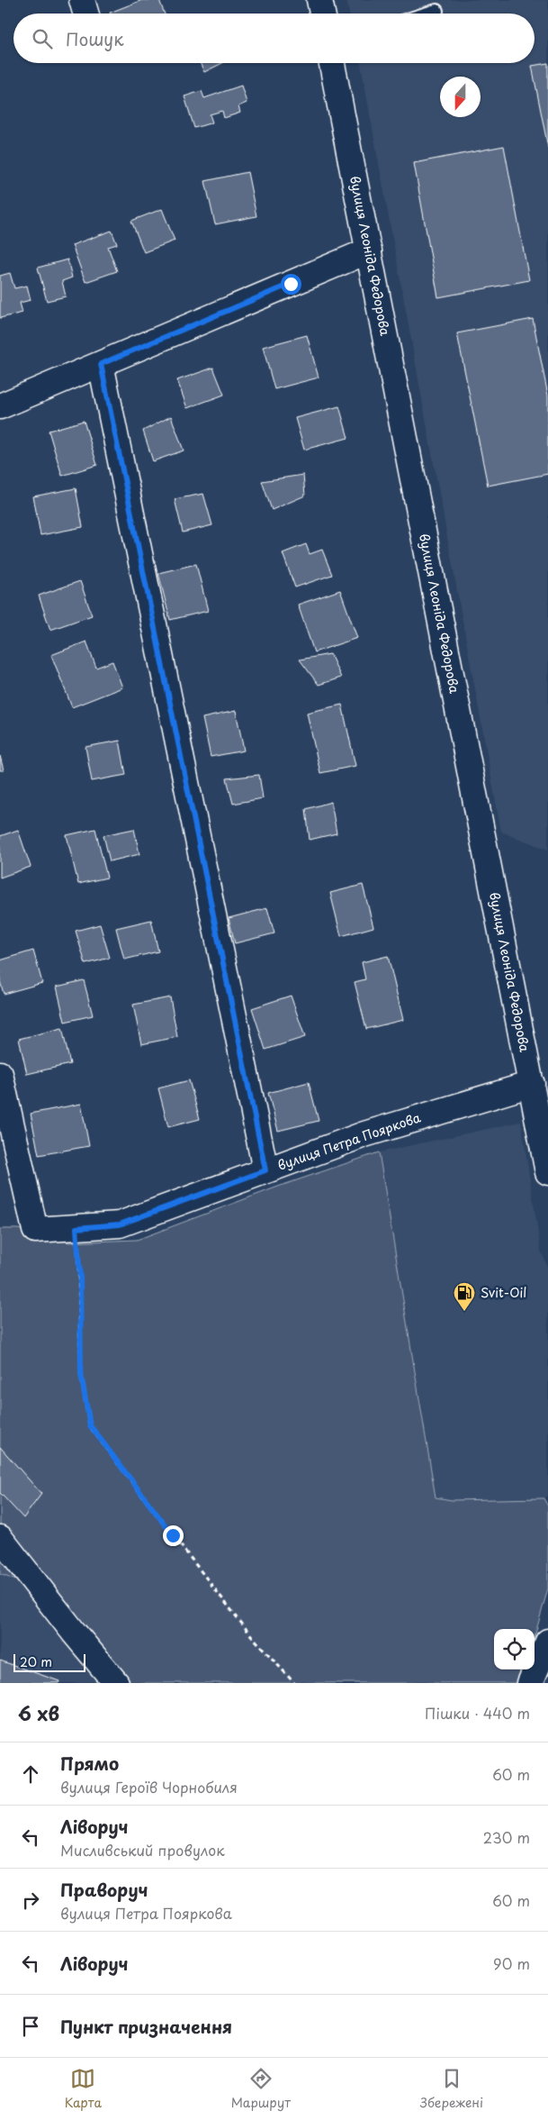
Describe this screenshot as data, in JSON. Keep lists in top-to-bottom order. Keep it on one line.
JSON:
{"streets":{"street":["вулиця Леоніда Федорова","вулиця Петра Пояркова"]},"crossings":[["вулиця Леоніда Федорова","вулиця Петра Пояркова"]],"places":{"fuel station":["Svit-Oil"]},"scale_bar":"20 m","north":"bottom","page":{"search":"Пошук","scale":"20 m","heading":["6 хв","Пішки · 440 m"],"list":[["Прямо","вулиця Героїв Чорнобиля","60 m"],["Ліворуч","Мисливський провулок","230 m"],["Праворуч","вулиця Петра Пояркова","60 m"],["Ліворуч","90 m"],"Пункт призначення"],"nav":["Карта","Маршрут","Збережені"]}}
